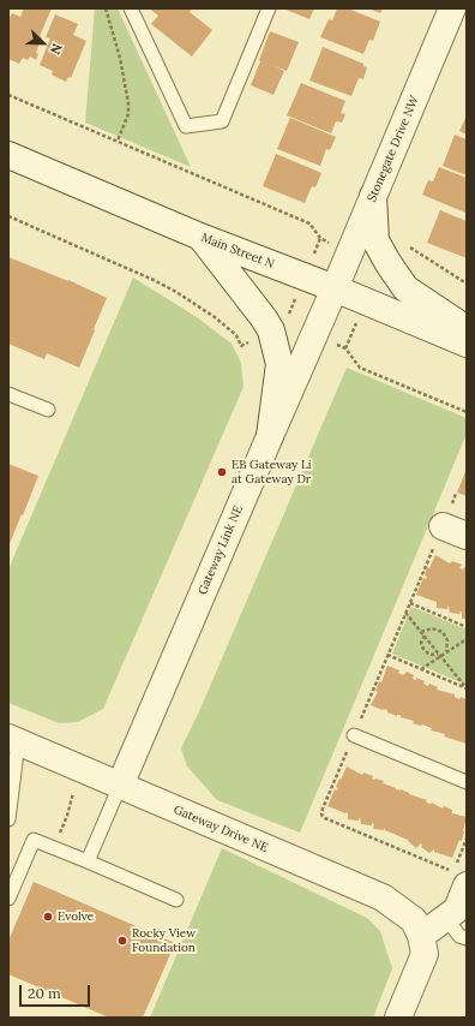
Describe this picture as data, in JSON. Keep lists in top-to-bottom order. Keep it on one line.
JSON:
{"streets":{"street":["Stonegate Drive NW","Main Street N","Gateway Link NE","Gateway Drive NE"]},"crossings":[["Stonegate Drive NW","Main Street N"],["Stonegate Drive NW","Gateway Link NE"],["Main Street N","Gateway Link NE"],["Gateway Link NE","Gateway Drive NE"]],"places":["EB Gateway Li at Gateway Dr","Evolve","Rocky View Foundation"],"scale_bar":"20 m","north":"bottom right"}
